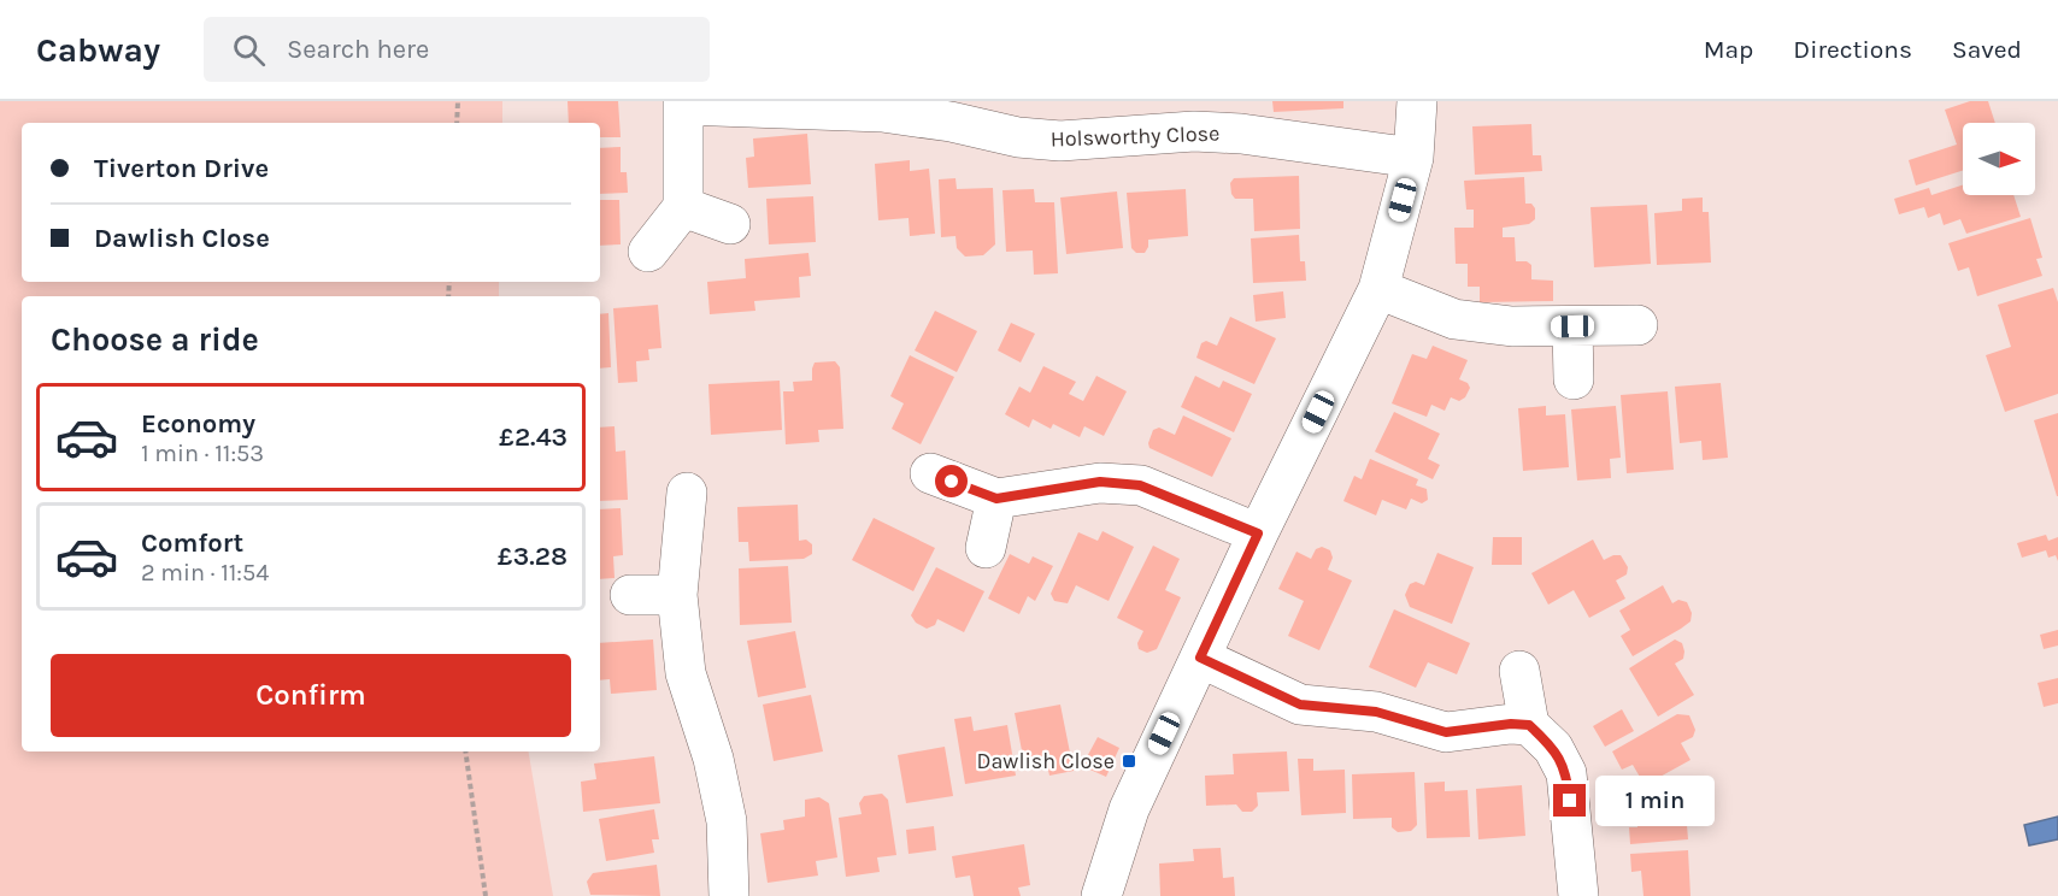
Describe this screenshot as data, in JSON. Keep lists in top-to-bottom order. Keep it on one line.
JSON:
{"streets":{"street":["Holsworthy Close"]},"places":{"transit":["Dawlish Close"]},"north":"right","page":{"header":"Cabway","search":"Search here","nav":["Map","Directions","Saved"],"banner":["Tiverton Drive","Dawlish Close"],"heading":"Choose a ride","list":[{"name":"Economy","note":"1 min · 11:53","value":"£2.43"},{"name":"Comfort","note":"2 min · 11:54","value":"£3.28"}],"buttons":"Confirm","bubble":"1 min"}}
